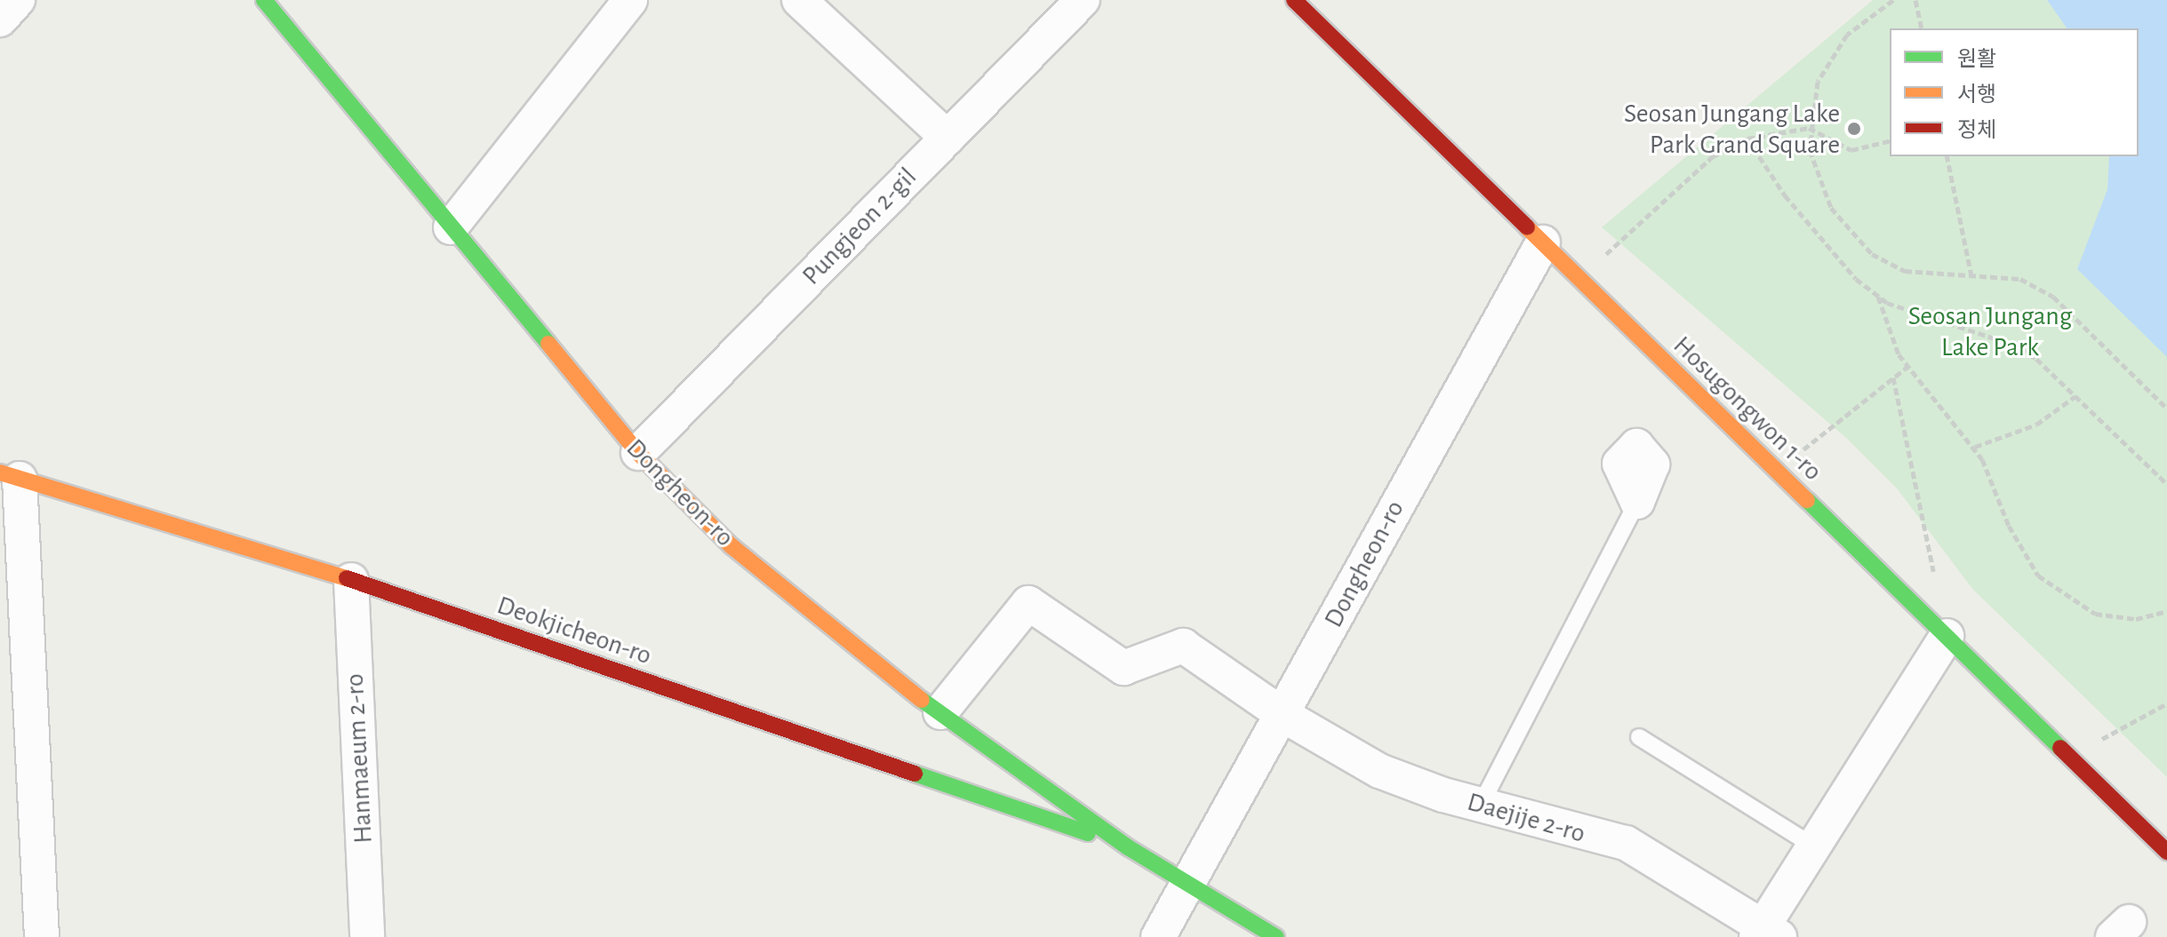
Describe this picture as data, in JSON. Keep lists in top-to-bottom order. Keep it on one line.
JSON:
{"streets":{"street":["Pungjeon 2-gil","Hosugongwon 1-ro","Dongheon-ro","Deokjicheon-ro","Hanmaeum 2-ro","Daejije 2-ro"]},"crossings":[["Pungjeon 2-gil","Dongheon-ro"],["Hosugongwon 1-ro","Dongheon-ro"],["Hosugongwon 1-ro","Daejije 2-ro"],["Dongheon-ro","Deokjicheon-ro"],["Dongheon-ro","Daejije 2-ro"],["Deokjicheon-ro","Hanmaeum 2-ro"]],"parks":["Seosan Jungang Lake Park"],"places":["Seosan Jungang Lake Park Grand Square"],"legend":["원활","서행","정체"]}
